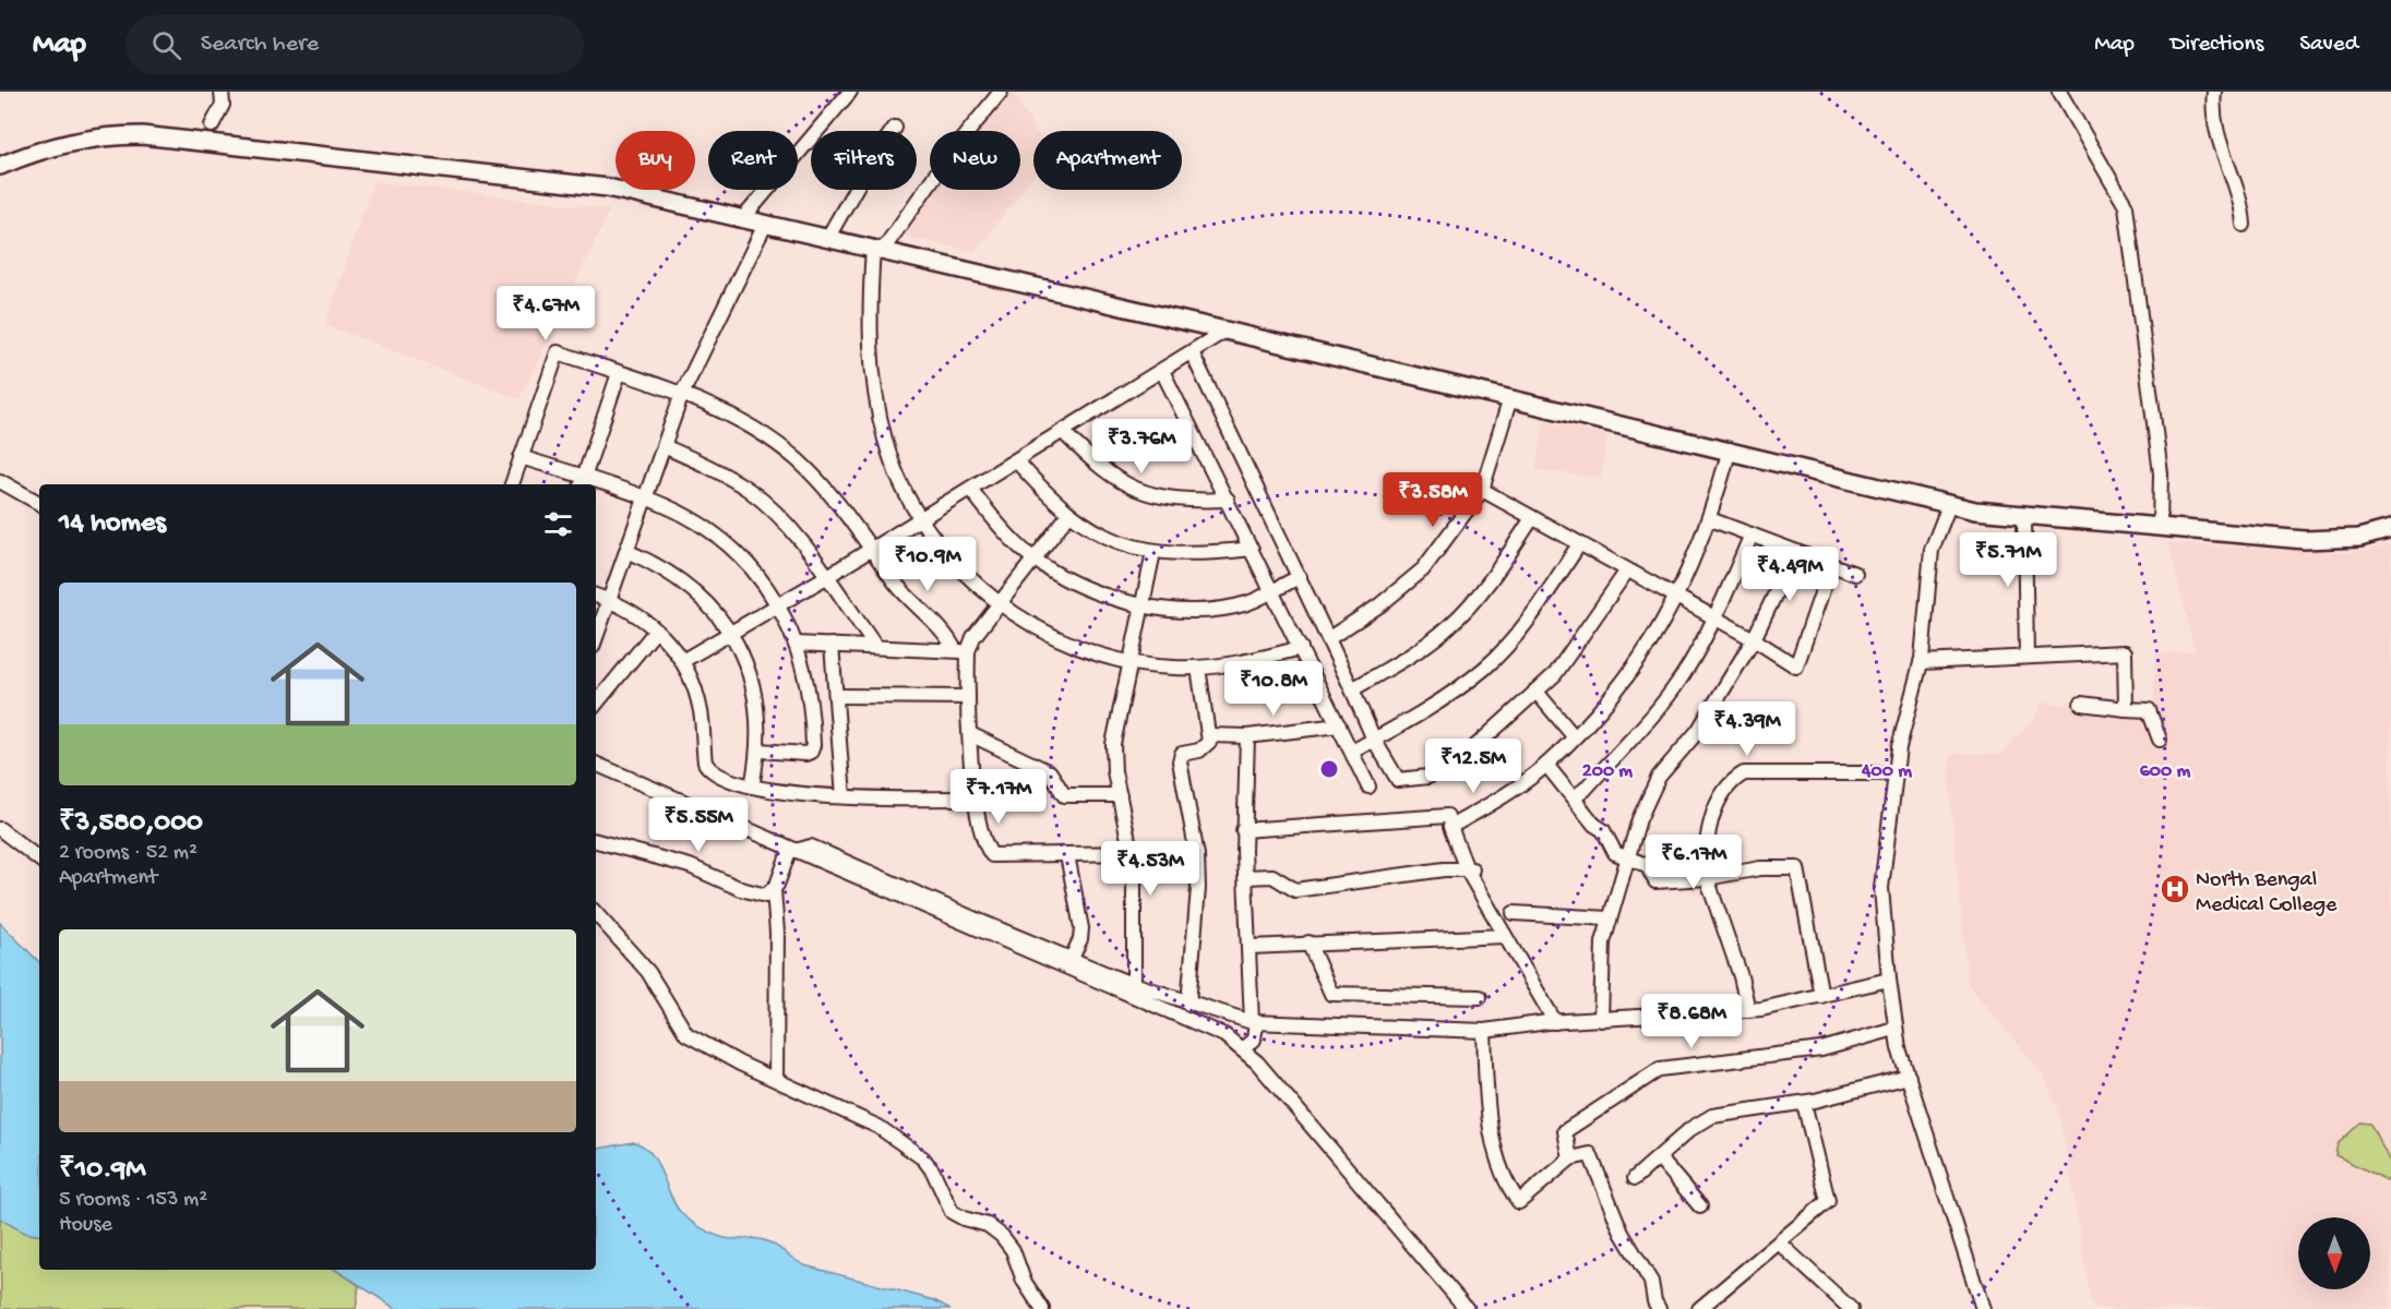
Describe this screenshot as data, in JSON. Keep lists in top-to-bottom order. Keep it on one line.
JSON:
{"places":{"hospital":["North Bengal Medical College"]},"north":"bottom","page":{"header":"Map","search":"Search here","nav":["Map","Directions","Saved"],"chip":["Buy","Rent","Filters","New","Apartment"],"price":["₹4.67M","₹3.76M","₹3.58M","₹5.71M","₹10.9M","₹4.49M","₹10.8M","₹4.39M","₹12.5M","₹7.17M","₹5.55M","₹6.17M","₹4.53M","₹8.68M"],"heading":"14 homes","list":[{"name":"₹3,580,000","note":"2 rooms · 52 m² · Apartment"},{"name":"₹10.9M","note":"5 rooms · 153 m² · House"}]},"rings":["200 m","400 m","600 m"]}
